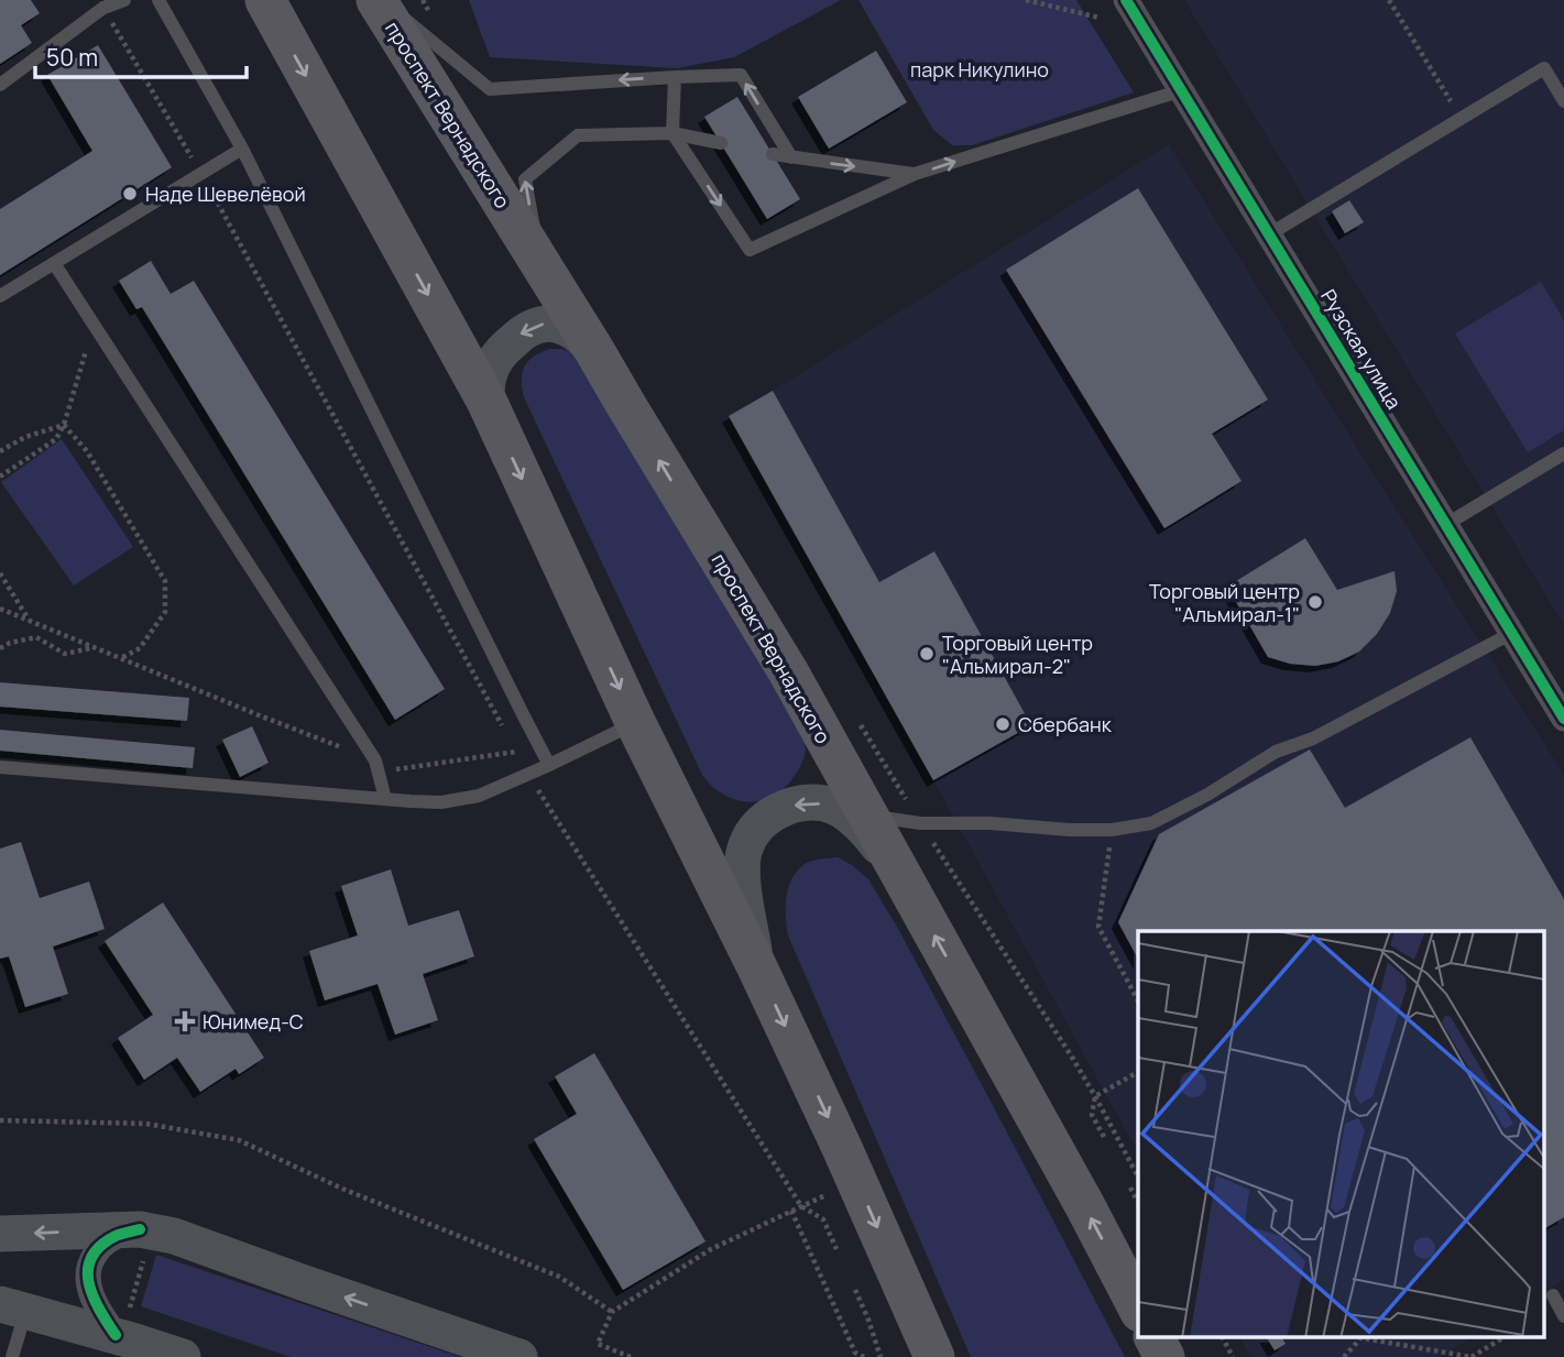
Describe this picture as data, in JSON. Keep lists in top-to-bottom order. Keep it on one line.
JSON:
{"streets":{"main road":["проспект Вернадского"],"street":["Рузская улица"]},"parks":["парк Никулино"],"places":{"other":["Наде Шевелёвой","Торговый центр \"Альмирал-1\"","Торговый центр \"Альмирал-2\"","Сбербанк"],"health":["Юнимед-С"]},"scale_bar":"50 m"}
